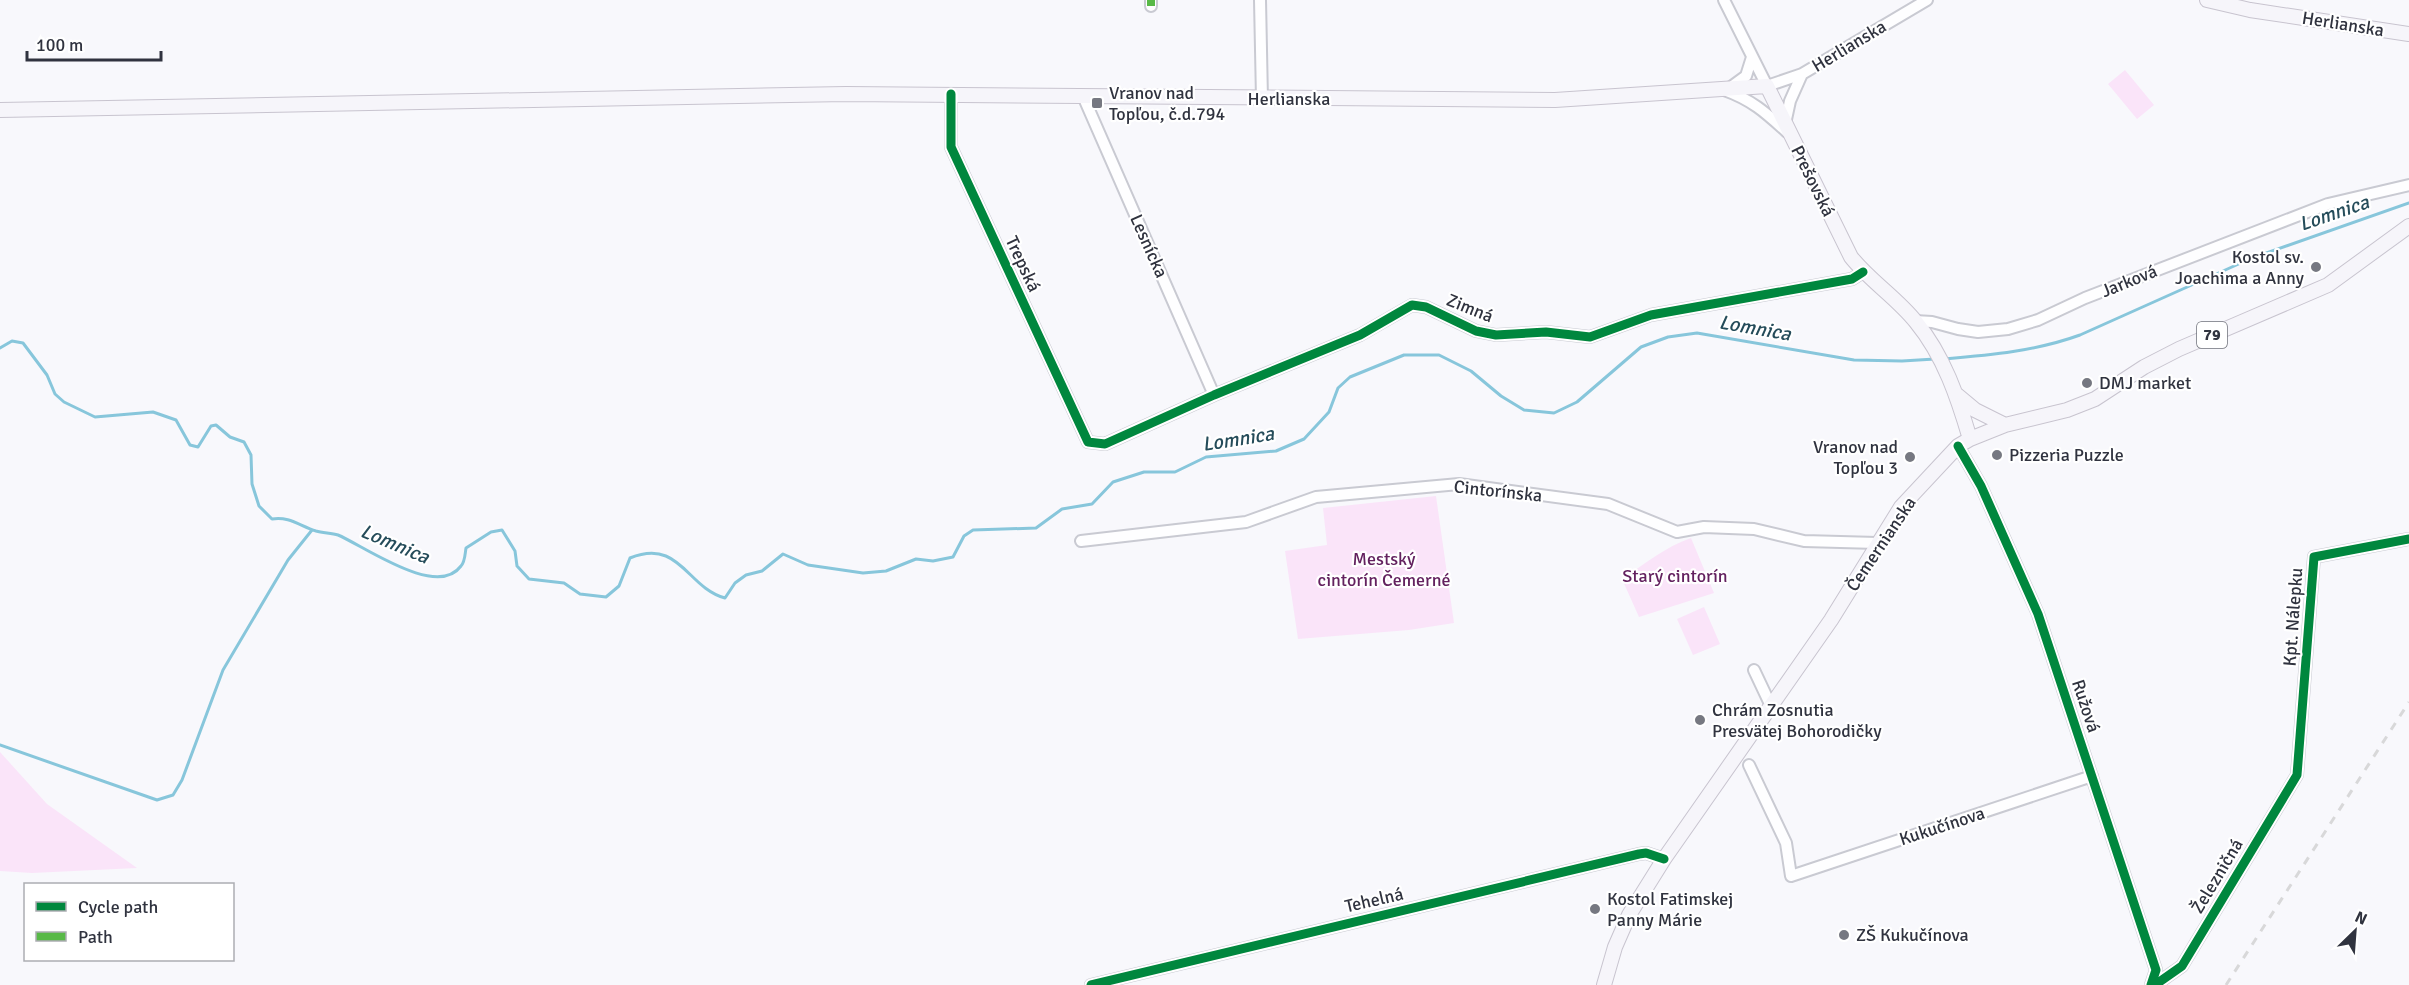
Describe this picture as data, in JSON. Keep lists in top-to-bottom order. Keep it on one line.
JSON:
{"streets":{"main road":["Herlianska","Prešovská","79","Čemernianska"],"street":["Lesnícka","Trepská","Jarková","Zimná","Cintorínska","Kpt. Nálepku","Ružová","Kukučínova","Železničná","Tehelná"]},"crossings":[["Herlianska","Prešovská"],["Herlianska","Lesnícka"],["Herlianska","Trepská"],["Prešovská","Jarková"],["Prešovská","Zimná"],["Prešovská","Čemernianska"],["Lesnícka","Zimná"],["Trepská","Zimná"],["Cintorínska","Čemernianska"],["Čemernianska","Ružová"],["Čemernianska","Tehelná"],["Kpt. Nálepku","Železničná"],["Ružová","Kukučínova"],["Ružová","Železničná"]],"water":["Lomnica"],"parks":["Mestský cintorín Čemerné","Starý cintorín"],"places":{"transit":["Vranov nad Topľou, č.d.794"],"other":["Kostol sv. Joachima a Anny","DMJ market","Pizzeria Puzzle","Vranov nad Topľou 3","Chrám Zosnutia Presvätej Bohorodičky","Kostol Fatimskej Panny Márie","ZŠ Kukučínova"]},"legend":["Cycle path","Path"],"scale_bar":"100 m","north":"top right"}
